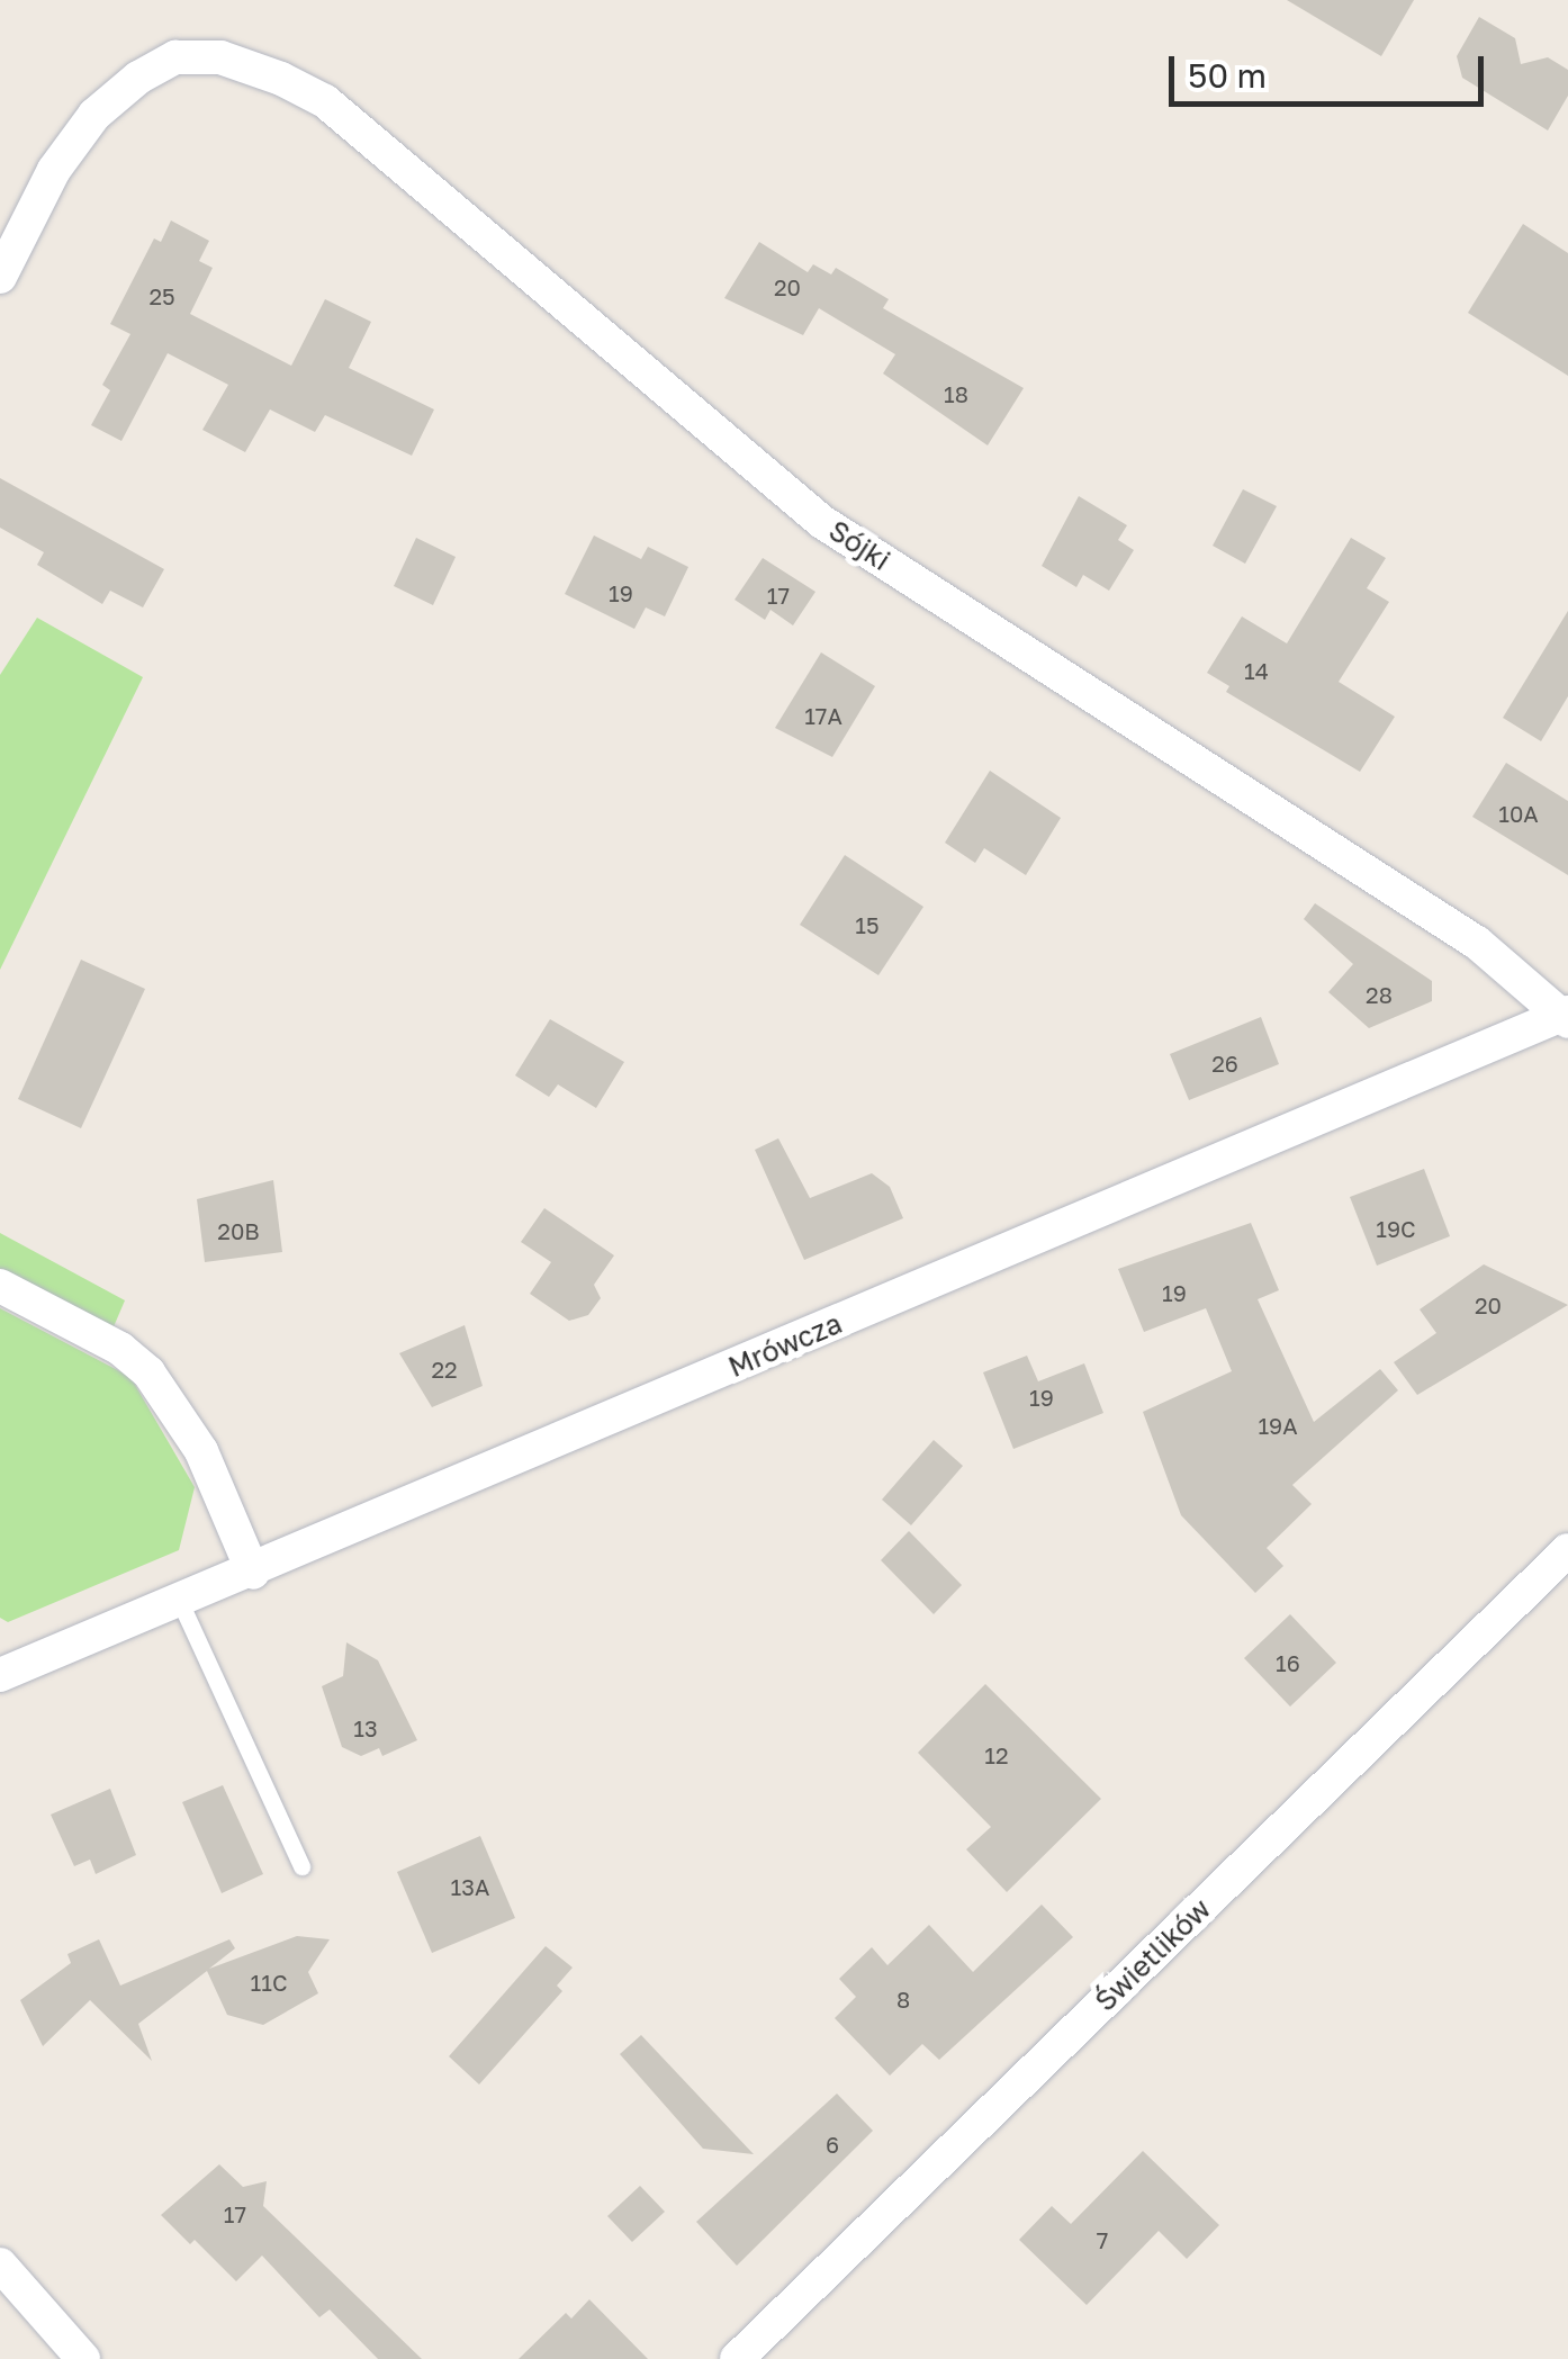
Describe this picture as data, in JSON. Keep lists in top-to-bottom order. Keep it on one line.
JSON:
{"streets":{"street":["Sójki","Mrówcza","Świetlików"]},"crossings":[["Sójki","Mrówcza"]],"house_numbers":["20","25","18","19","17","14","17A","10A","15","28","26","19C","20B","19","20","22","19","19A","16","13","12","13A","11C","8","6","17","7"],"scale_bar":"50 m"}
